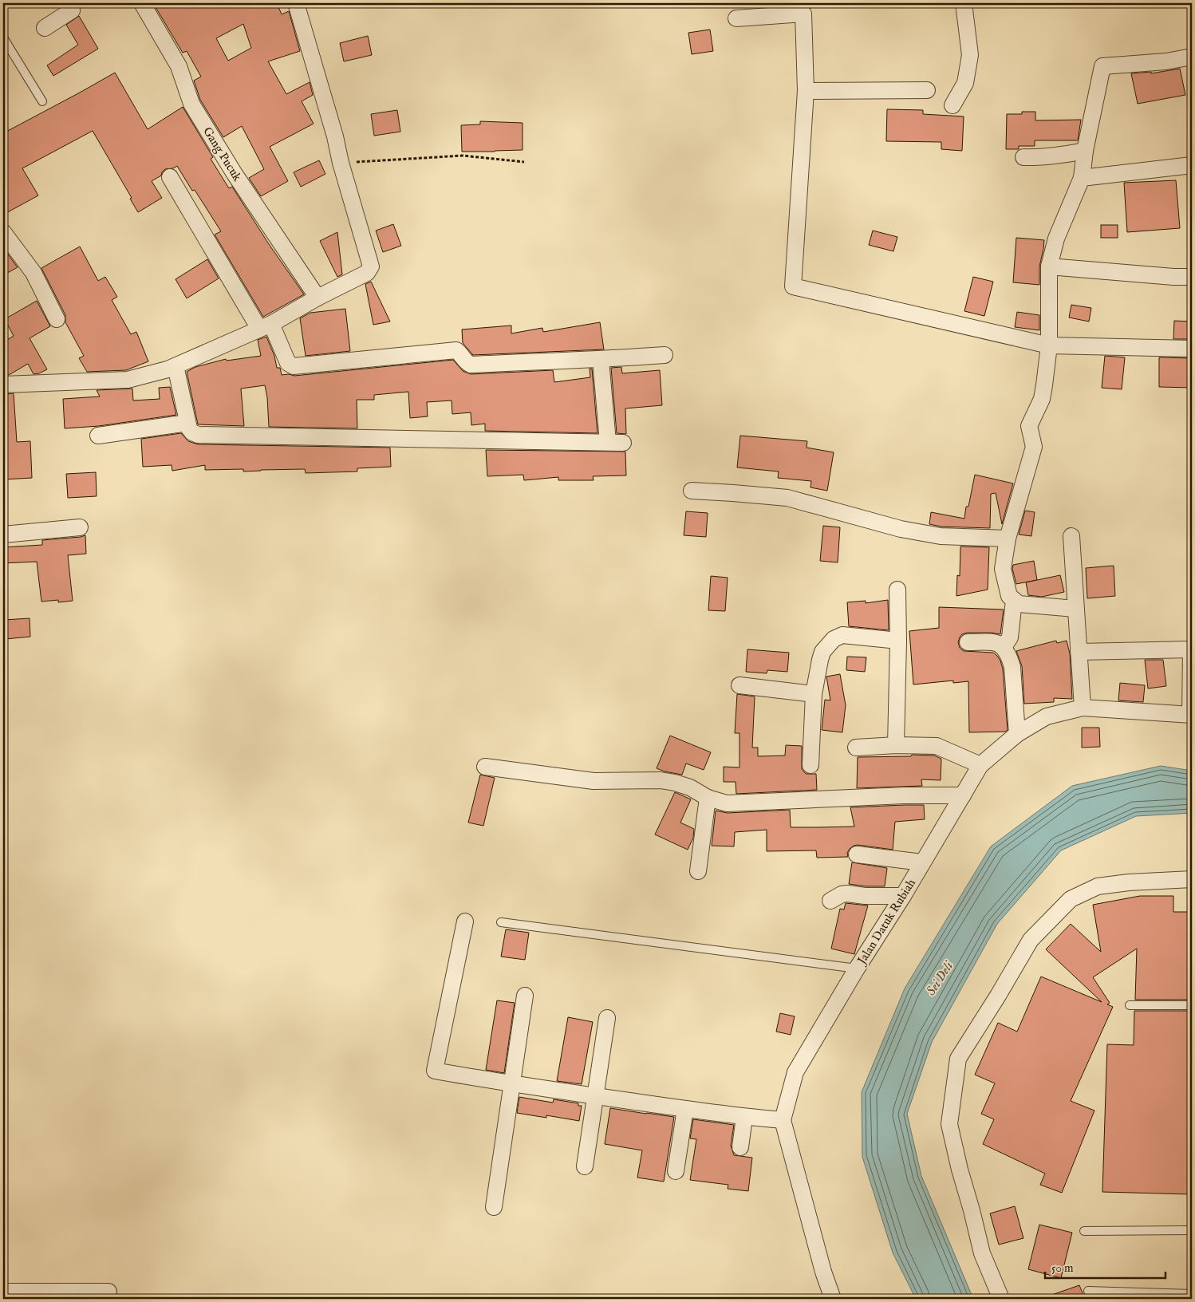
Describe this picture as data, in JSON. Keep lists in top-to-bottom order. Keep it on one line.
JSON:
{"streets":{"street":["Gang Pucuk","Jalan Datuk Rubiah"]},"water":["Sei Deli"],"scale_bar":"50 m"}
